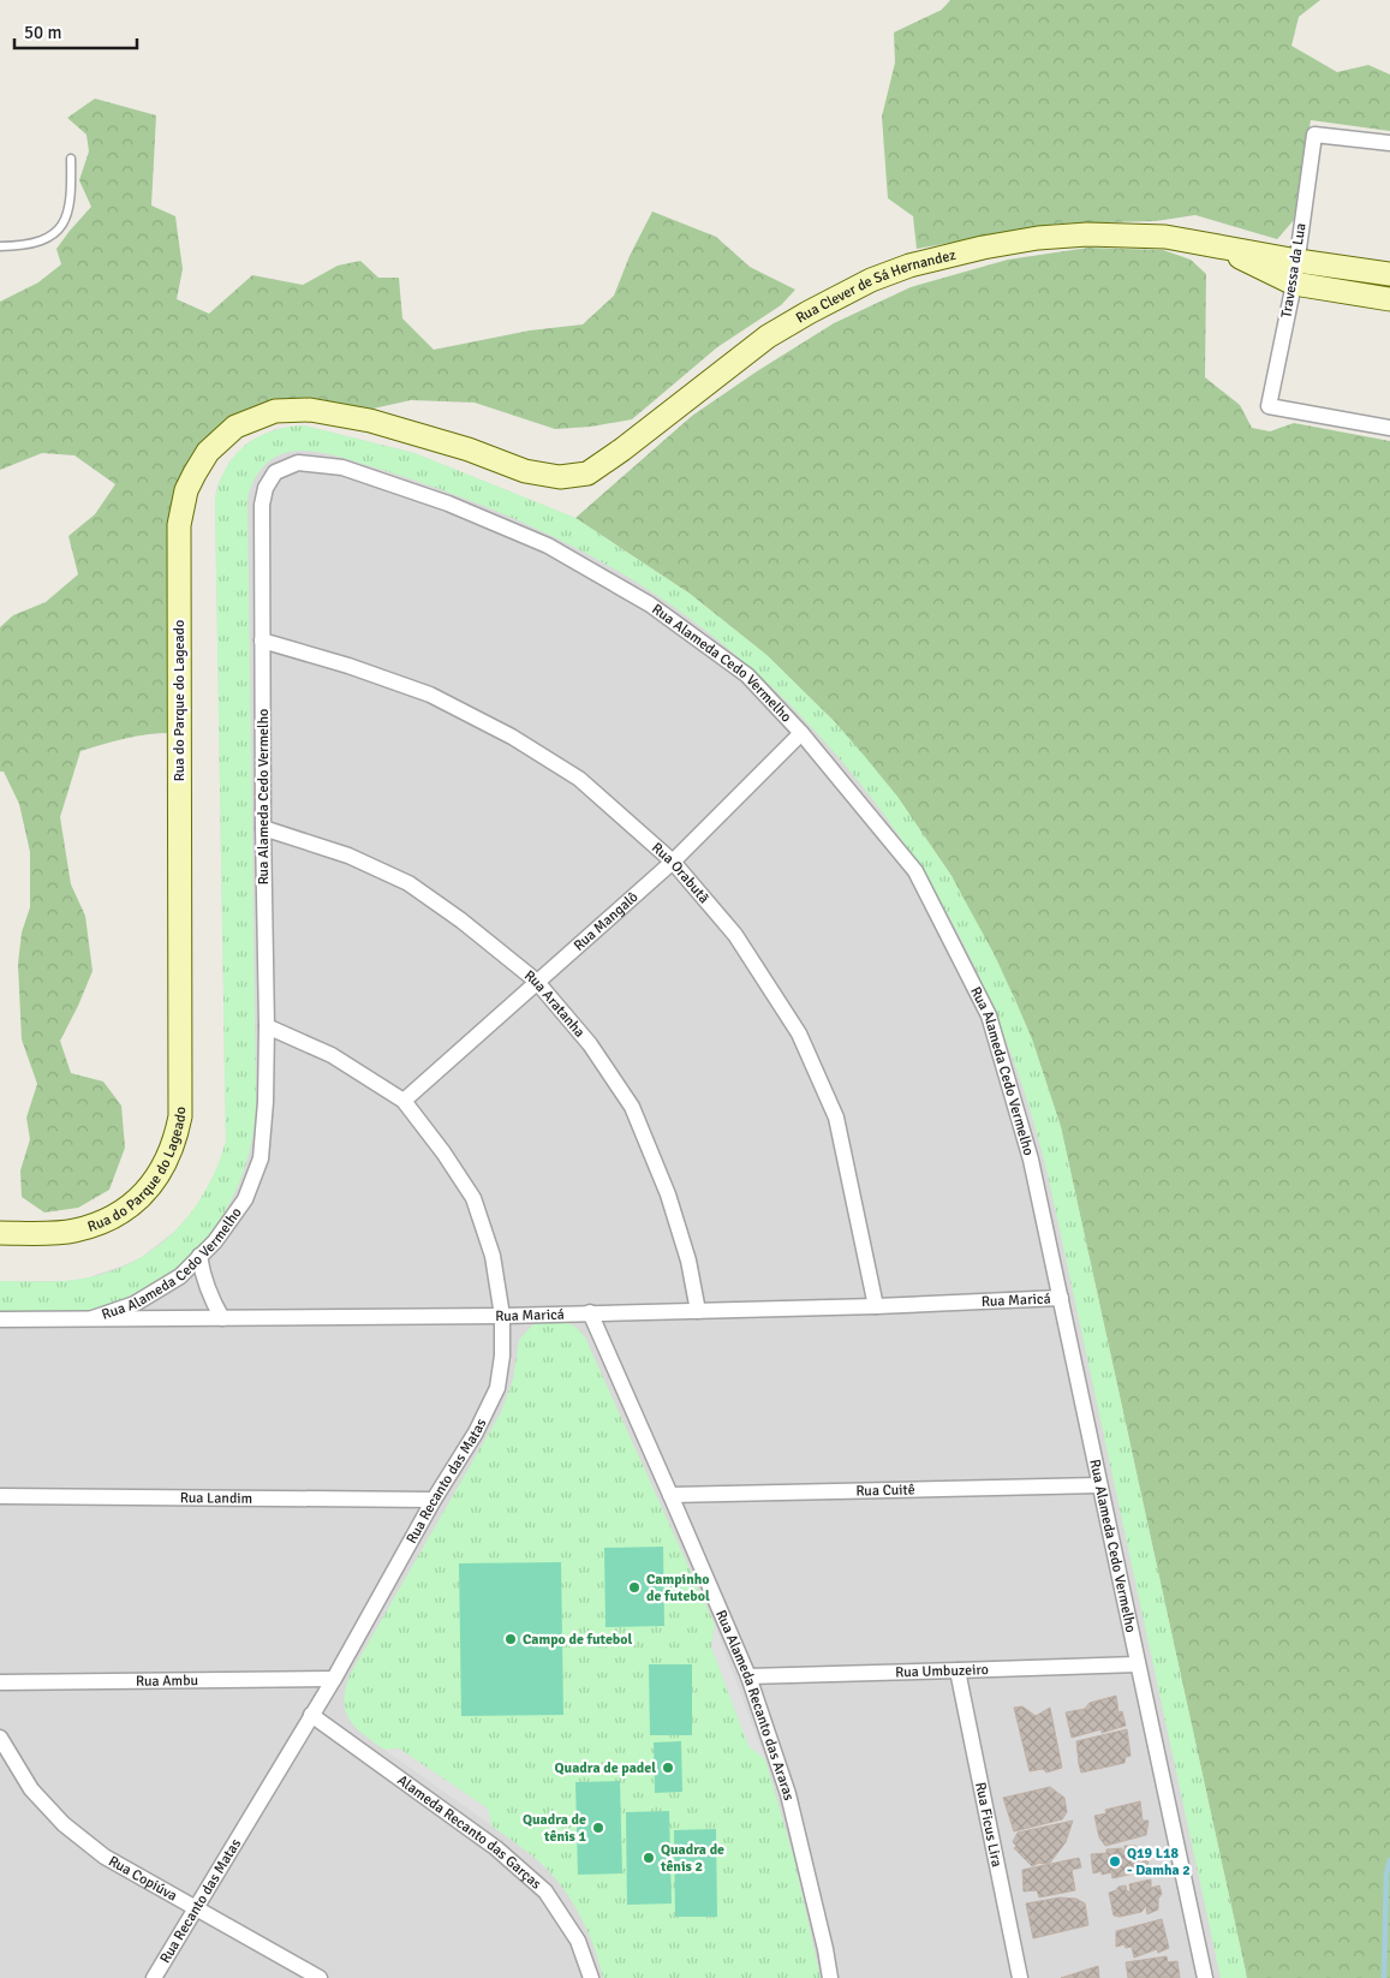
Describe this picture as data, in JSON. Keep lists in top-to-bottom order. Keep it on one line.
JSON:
{"streets":{"street":["Travessa da Lua","Rua Clever de Sá Hernandez","Rua Alameda Cedo Vermelho","Rua do Parque do Lageado","Rua Orabutã","Rua Mangalô","Rua Aratanha","Rua Maricá","Rua Recanto das Matas","Rua Cuitê","Rua Landim","Rua Umbuzeiro","Rua Ambu","Rua Alameda Recanto das Araras","Rua Ficus Lira","Alameda Recanto das Garças","Rua Copiúva"]},"crossings":[["Travessa da Lua","Rua Clever de Sá Hernandez"],["Rua Clever de Sá Hernandez","Rua do Parque do Lageado"],["Rua Alameda Cedo Vermelho","Rua Orabutã"],["Rua Alameda Cedo Vermelho","Rua Mangalô"],["Rua Alameda Cedo Vermelho","Rua Aratanha"],["Rua Alameda Cedo Vermelho","Rua Maricá"],["Rua Alameda Cedo Vermelho","Rua Recanto das Matas"],["Rua Alameda Cedo Vermelho","Rua Cuitê"],["Rua Alameda Cedo Vermelho","Rua Umbuzeiro"],["Rua Orabutã","Rua Mangalô"],["Rua Orabutã","Rua Maricá"],["Rua Mangalô","Rua Aratanha"],["Rua Mangalô","Rua Recanto das Matas"],["Rua Aratanha","Rua Maricá"],["Rua Maricá","Rua Recanto das Matas"],["Rua Maricá","Rua Alameda Recanto das Araras"],["Rua Recanto das Matas","Rua Landim"],["Rua Recanto das Matas","Rua Ambu"],["Rua Recanto das Matas","Alameda Recanto das Garças"],["Rua Recanto das Matas","Rua Copiúva"],["Rua Cuitê","Rua Alameda Recanto das Araras"],["Rua Umbuzeiro","Rua Alameda Recanto das Araras"],["Rua Umbuzeiro","Rua Ficus Lira"]],"places":["Campinho de futebol","Campo de futebol","Quadra de padel","Quadra de tênis 1","Quadra de tênis 2","Q19 L18 - Damha 2"],"scale_bar":"50 m"}
